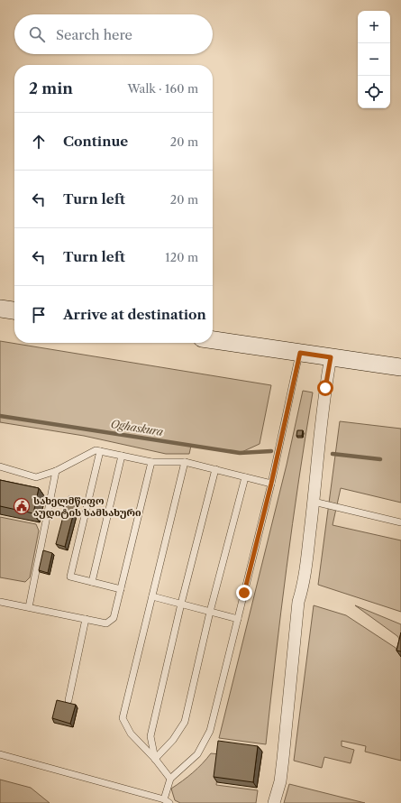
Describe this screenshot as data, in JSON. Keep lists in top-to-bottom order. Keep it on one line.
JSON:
{"water":["Oghaskura"],"places":{"public building":["სახელმწიფო აუდიტის სამსახური"]},"page":{"map_buttons":["+","−"],"search":"Search here","heading":["2 min","Walk · 160 m"],"list":[["Continue","20 m"],["Turn left","20 m"],["Turn left","120 m"],"Arrive at destination"]}}
